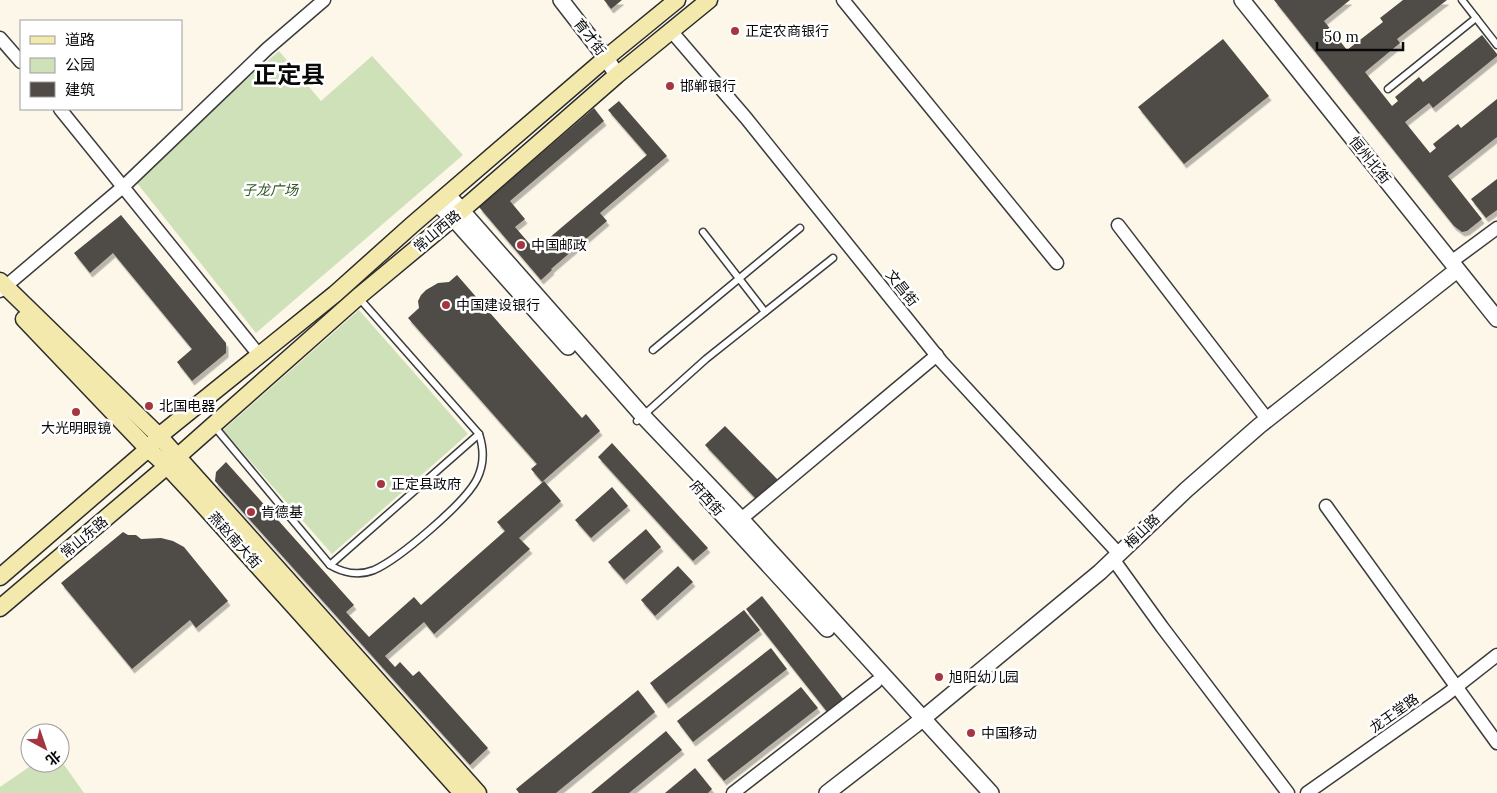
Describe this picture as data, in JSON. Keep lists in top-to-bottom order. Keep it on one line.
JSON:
{"streets":{"main road":["常山西路","常山东路","燕赵南大街"],"street":["育才街","恒州北街","文昌街","府西街","梅山路","龙王堂路"]},"crossings":[["育才街","常山西路"],["恒州北街","梅山路"],["常山西路","文昌街"],["常山西路","府西街"],["常山西路","常山东路"],["常山西路","燕赵南大街"],["文昌街","梅山路"],["府西街","梅山路"],["常山东路","燕赵南大街"]],"districts":["正定县"],"parks":["子龙广场"],"places":["正定农商银行","邯郸银行","中国邮政","中国建设银行","北国电器","大光明眼镜","正定县政府","肯德基","旭阳幼儿园","中国移动"],"legend":["道路","公园","建筑"],"scale_bar":"50 m","north":"bottom right"}
